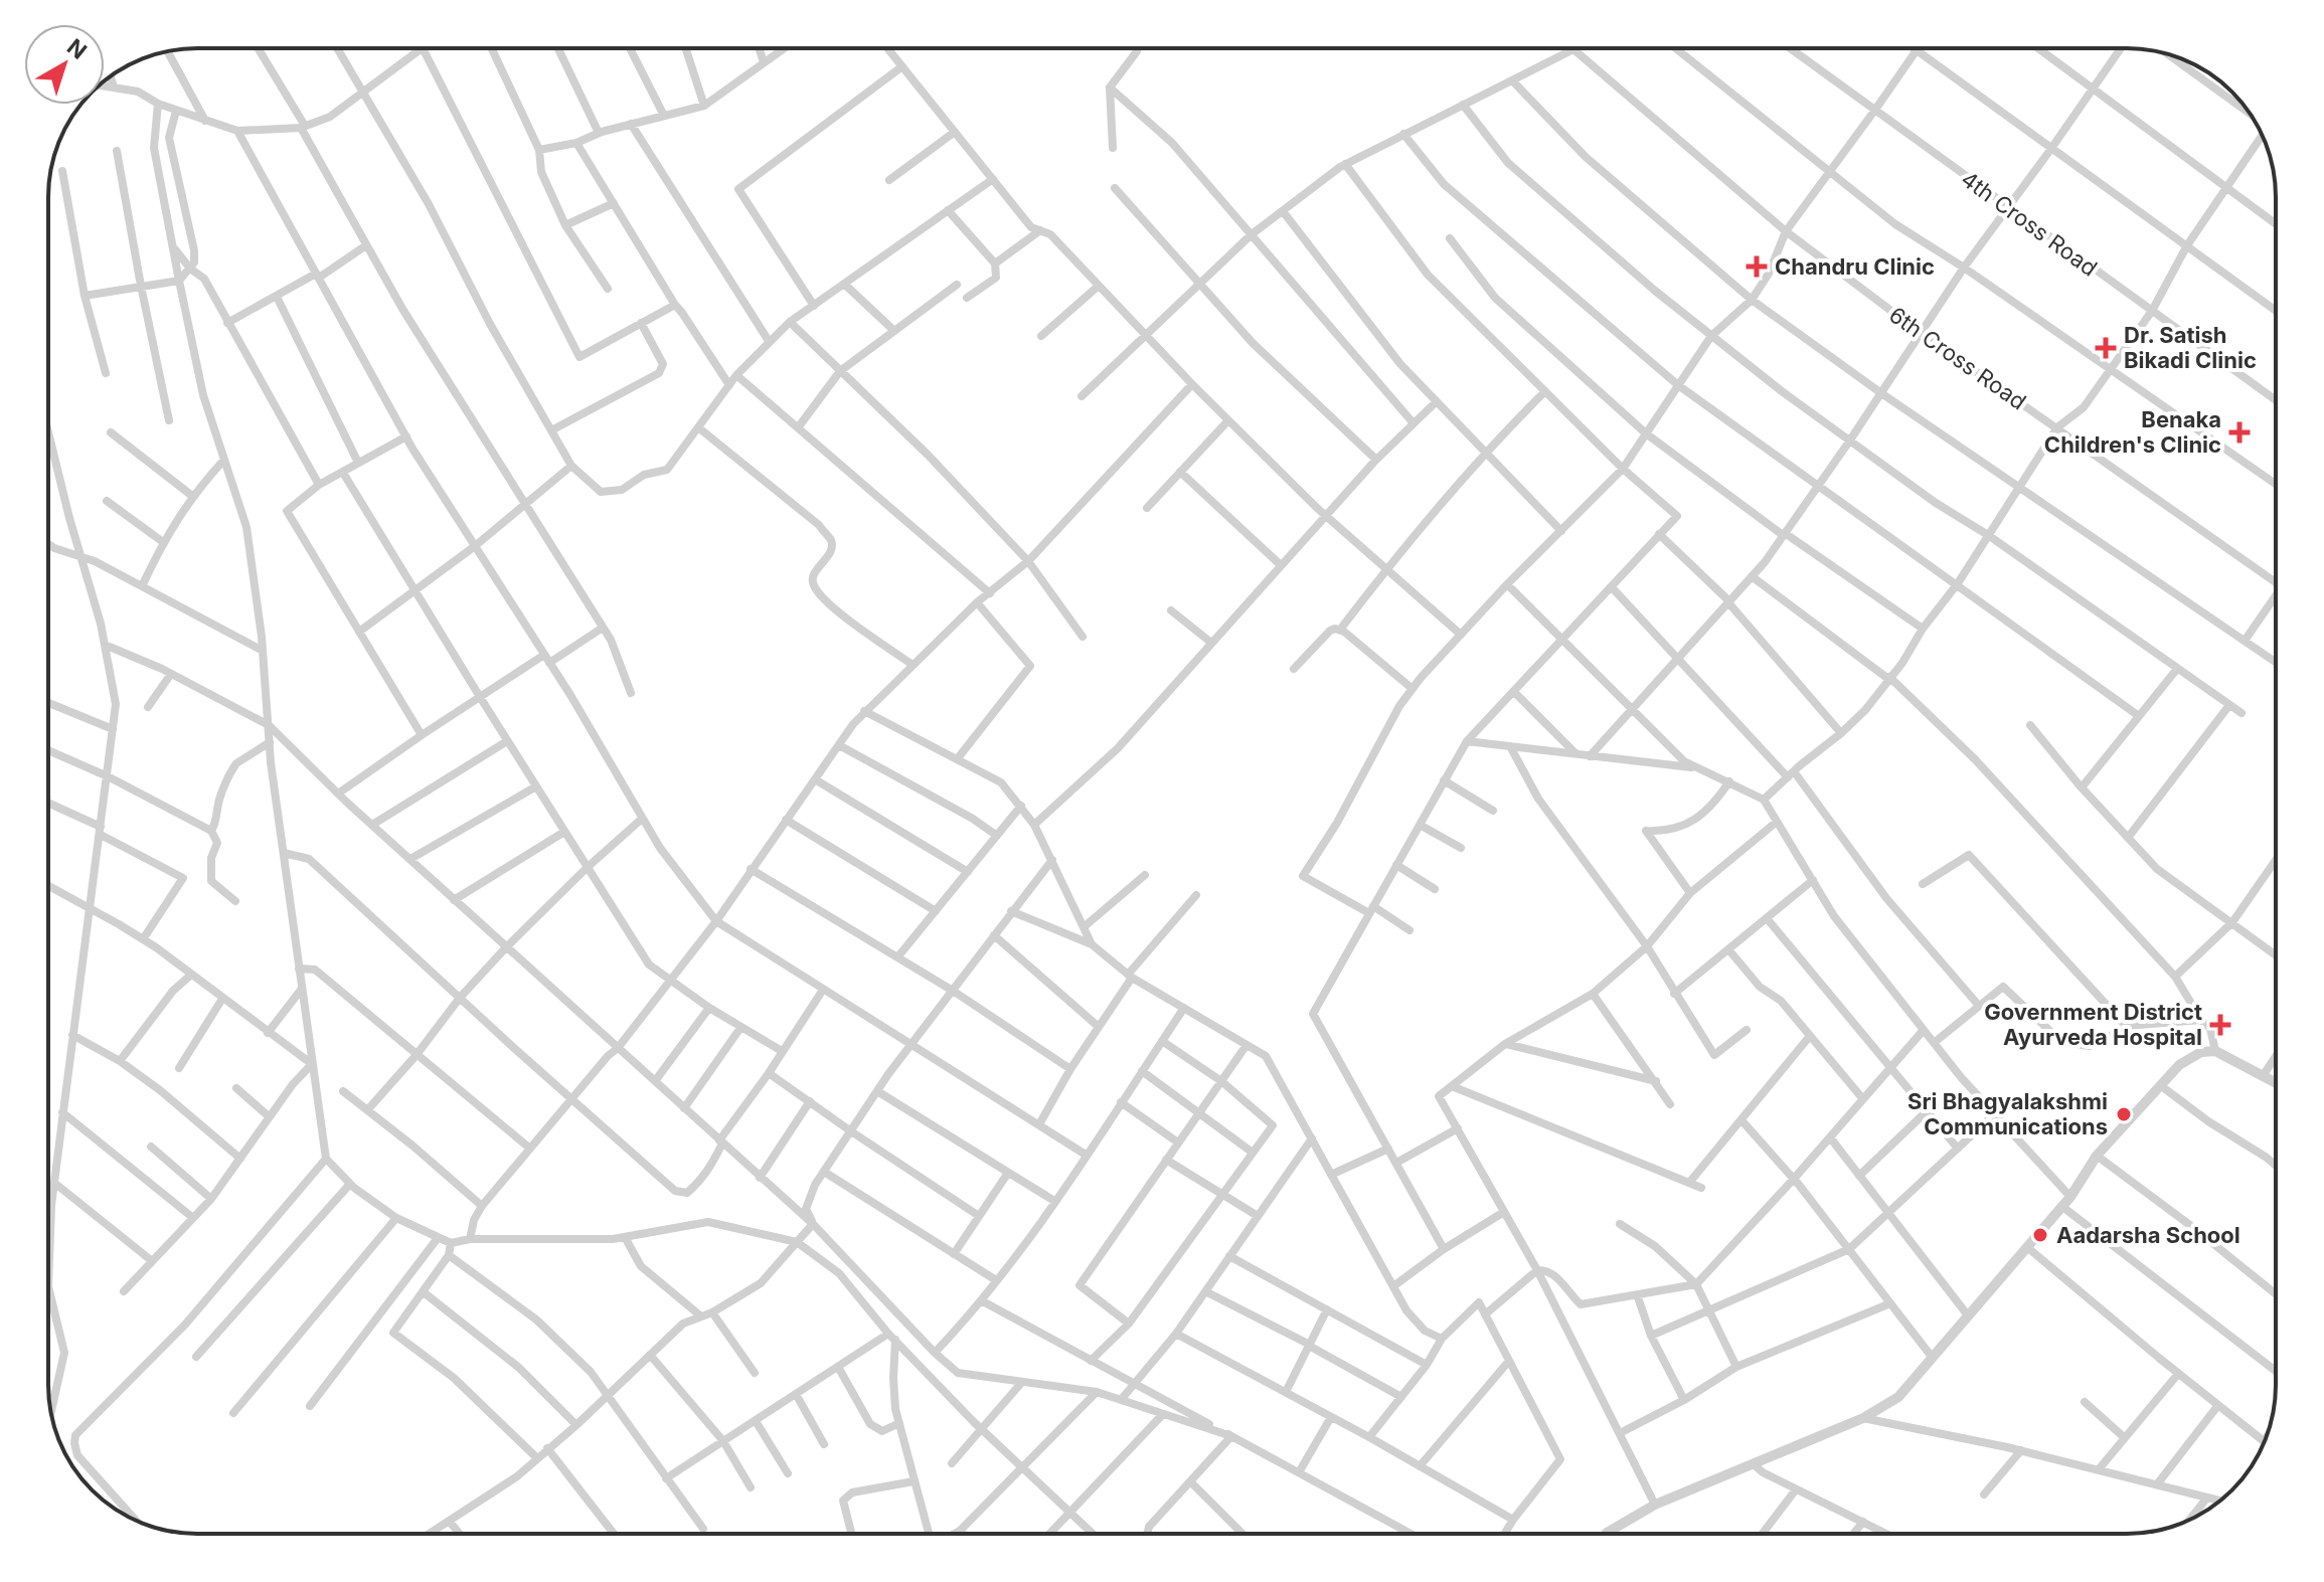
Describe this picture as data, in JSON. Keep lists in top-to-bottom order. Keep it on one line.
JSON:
{"streets":{"street":["4th Cross Road","6th Cross Road"]},"places":{"health":["Chandru Clinic","Dr. Satish Bikadi Clinic","Benaka Children's Clinic","Government District Ayurveda Hospital"],"other":["Sri Bhagyalakshmi Communications","Aadarsha School"]},"north":"top right"}
